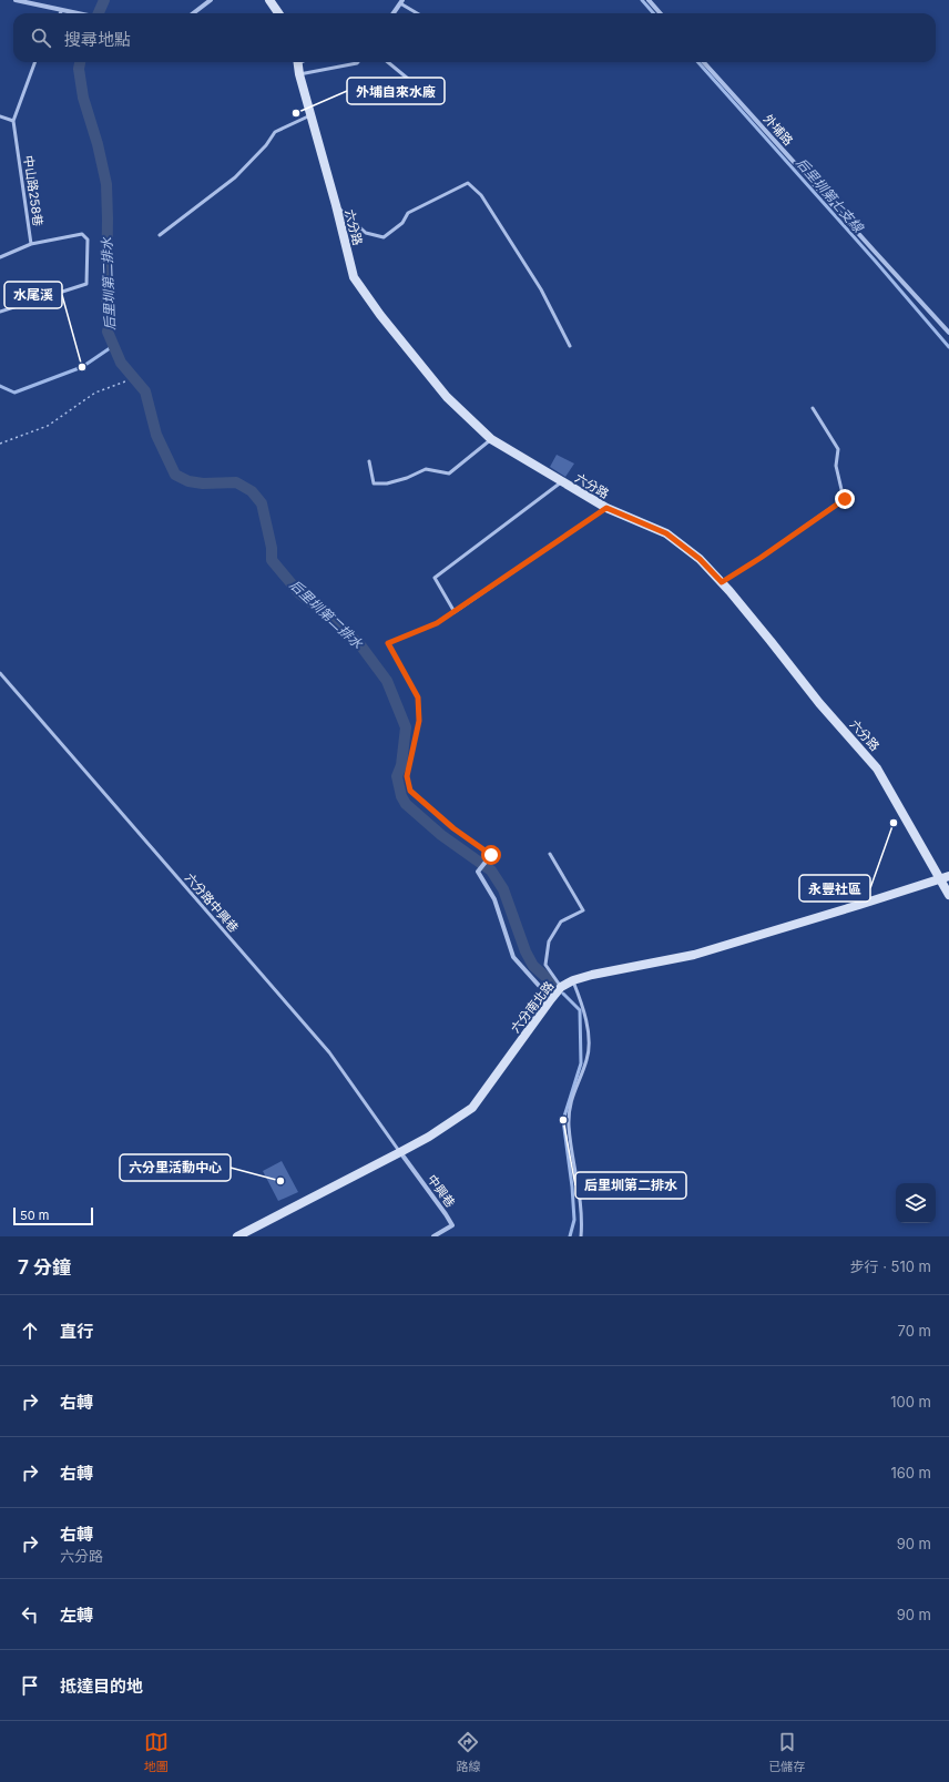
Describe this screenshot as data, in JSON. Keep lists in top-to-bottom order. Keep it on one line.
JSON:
{"streets":{"street":["外埔路","六分路","六分南北路","中興巷"],"lane":["中山路258巷","六分路中興巷"]},"crossings":[["六分路","六分南北路"],["六分路中興巷","六分南北路"],["六分路中興巷","中興巷"],["六分南北路","中興巷"]],"water":["后里圳第七支線","后里圳第二排水"],"places":["外埔自來水廠","水尾溪","永豐社區","后里圳第二排水","六分里活動中心"],"scale_bar":"50 m","page":{"search":"搜尋地點","scale":"50 m","heading":["7 分鐘","步行 · 510 m"],"list":[["直行","70 m"],["右轉","100 m"],["右轉","160 m"],["右轉","六分路","90 m"],["左轉","90 m"],"抵達目的地"],"nav":["地圖","路線","已儲存"]}}
